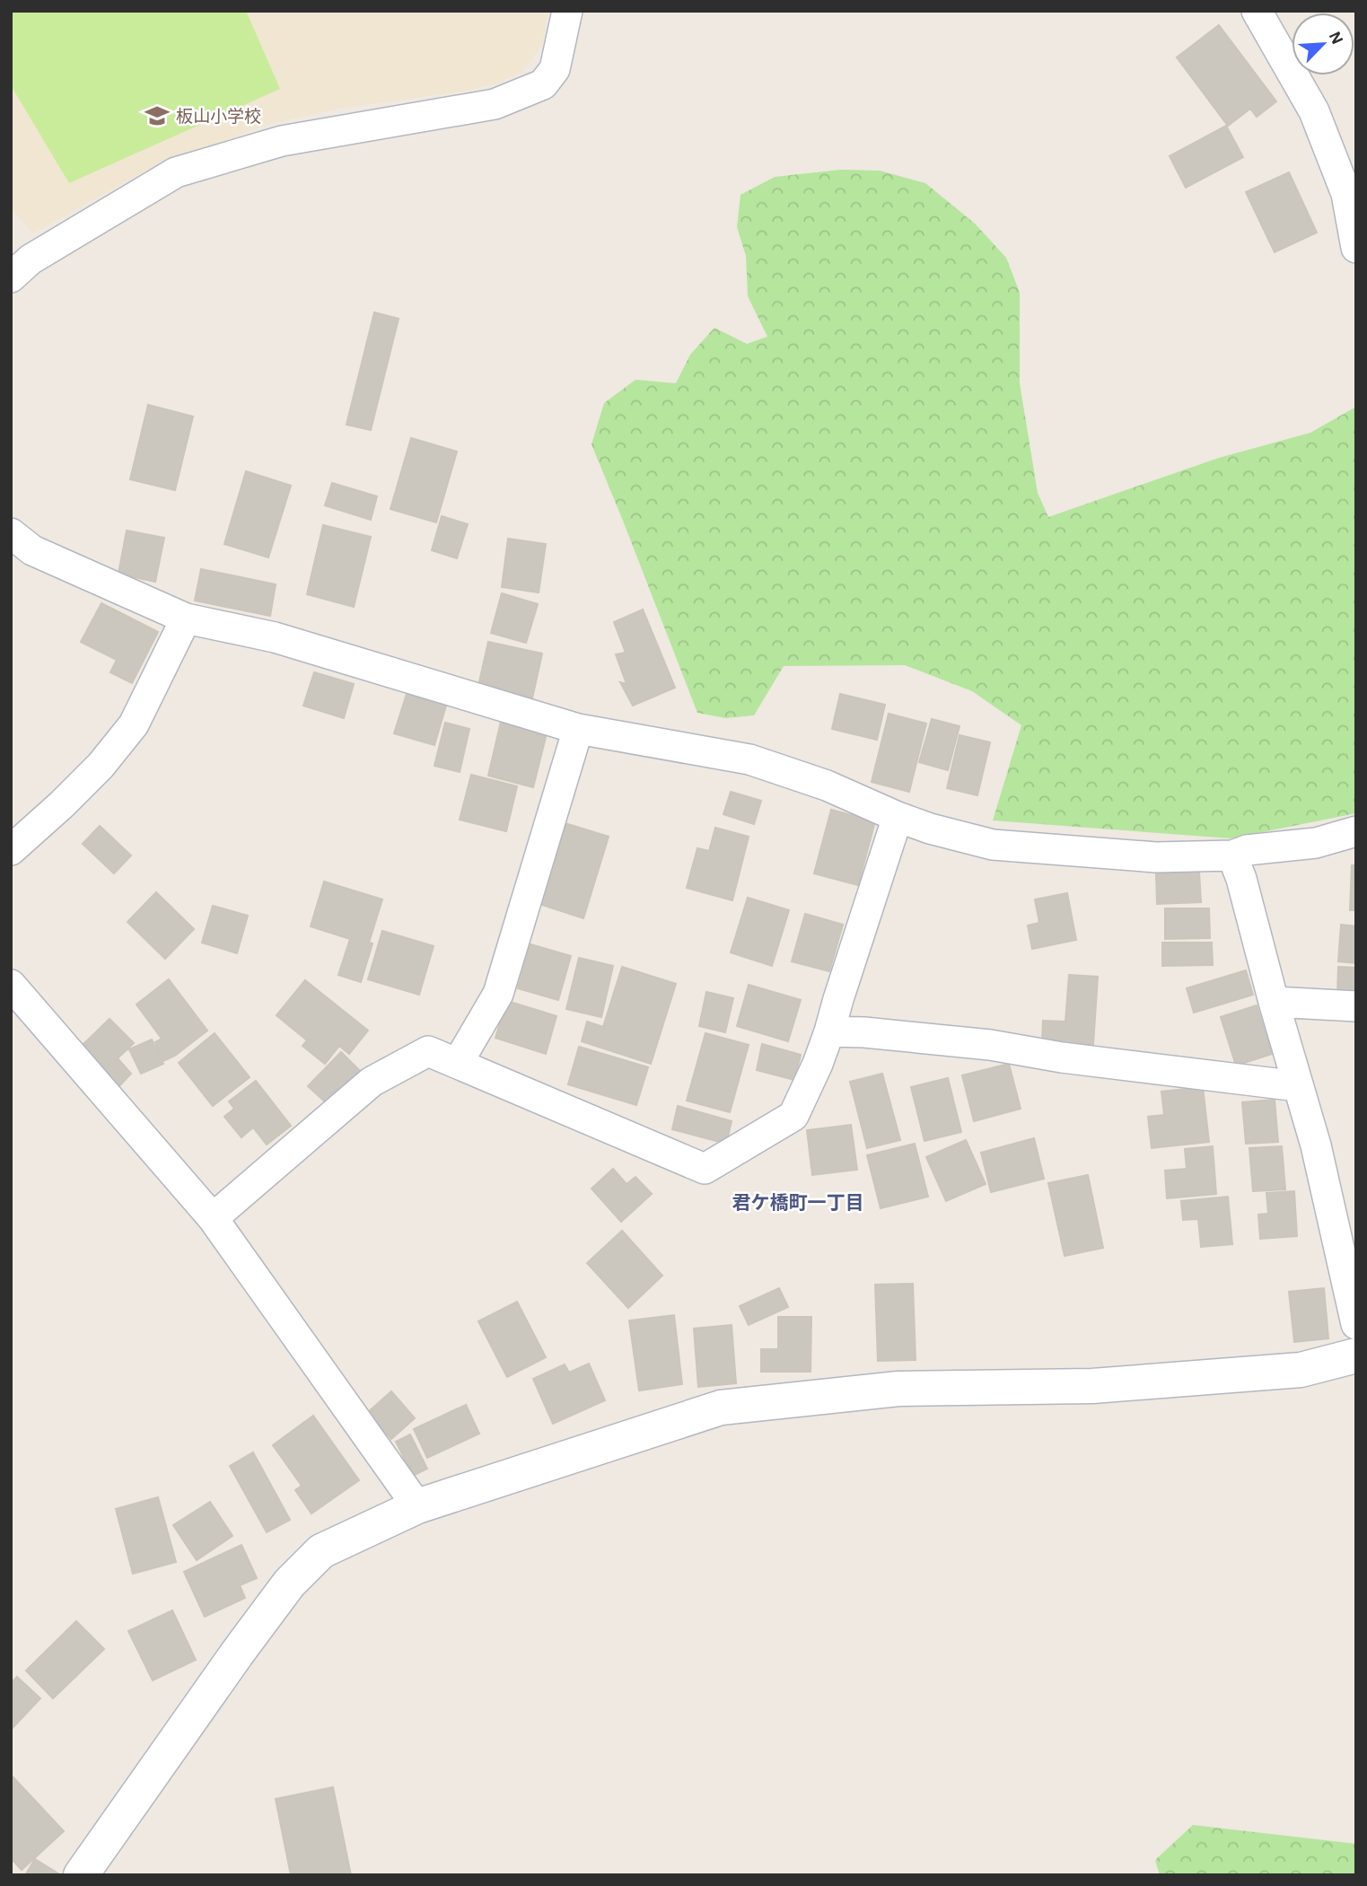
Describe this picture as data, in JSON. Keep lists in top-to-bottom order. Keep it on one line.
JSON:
{"districts":["君ケ橋町一丁目"],"places":{"school or university":["板山小学校"]},"north":"top right"}
